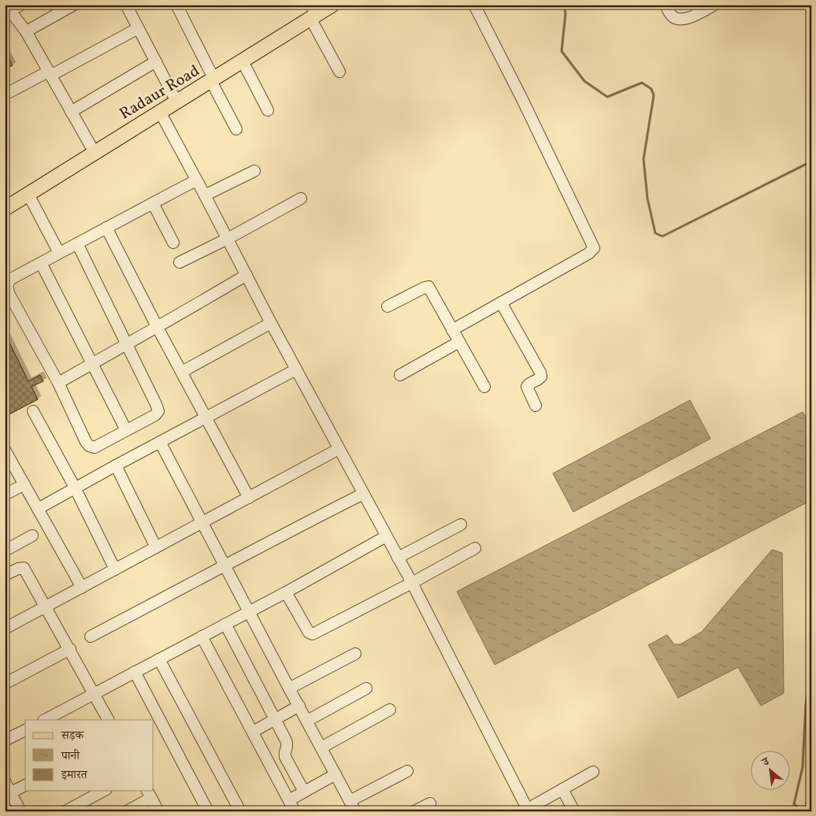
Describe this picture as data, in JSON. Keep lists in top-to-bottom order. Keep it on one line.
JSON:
{"streets":{"main road":["Radaur Road"]},"legend":["सड़क","पानी","इमारत"],"north":"top left"}
